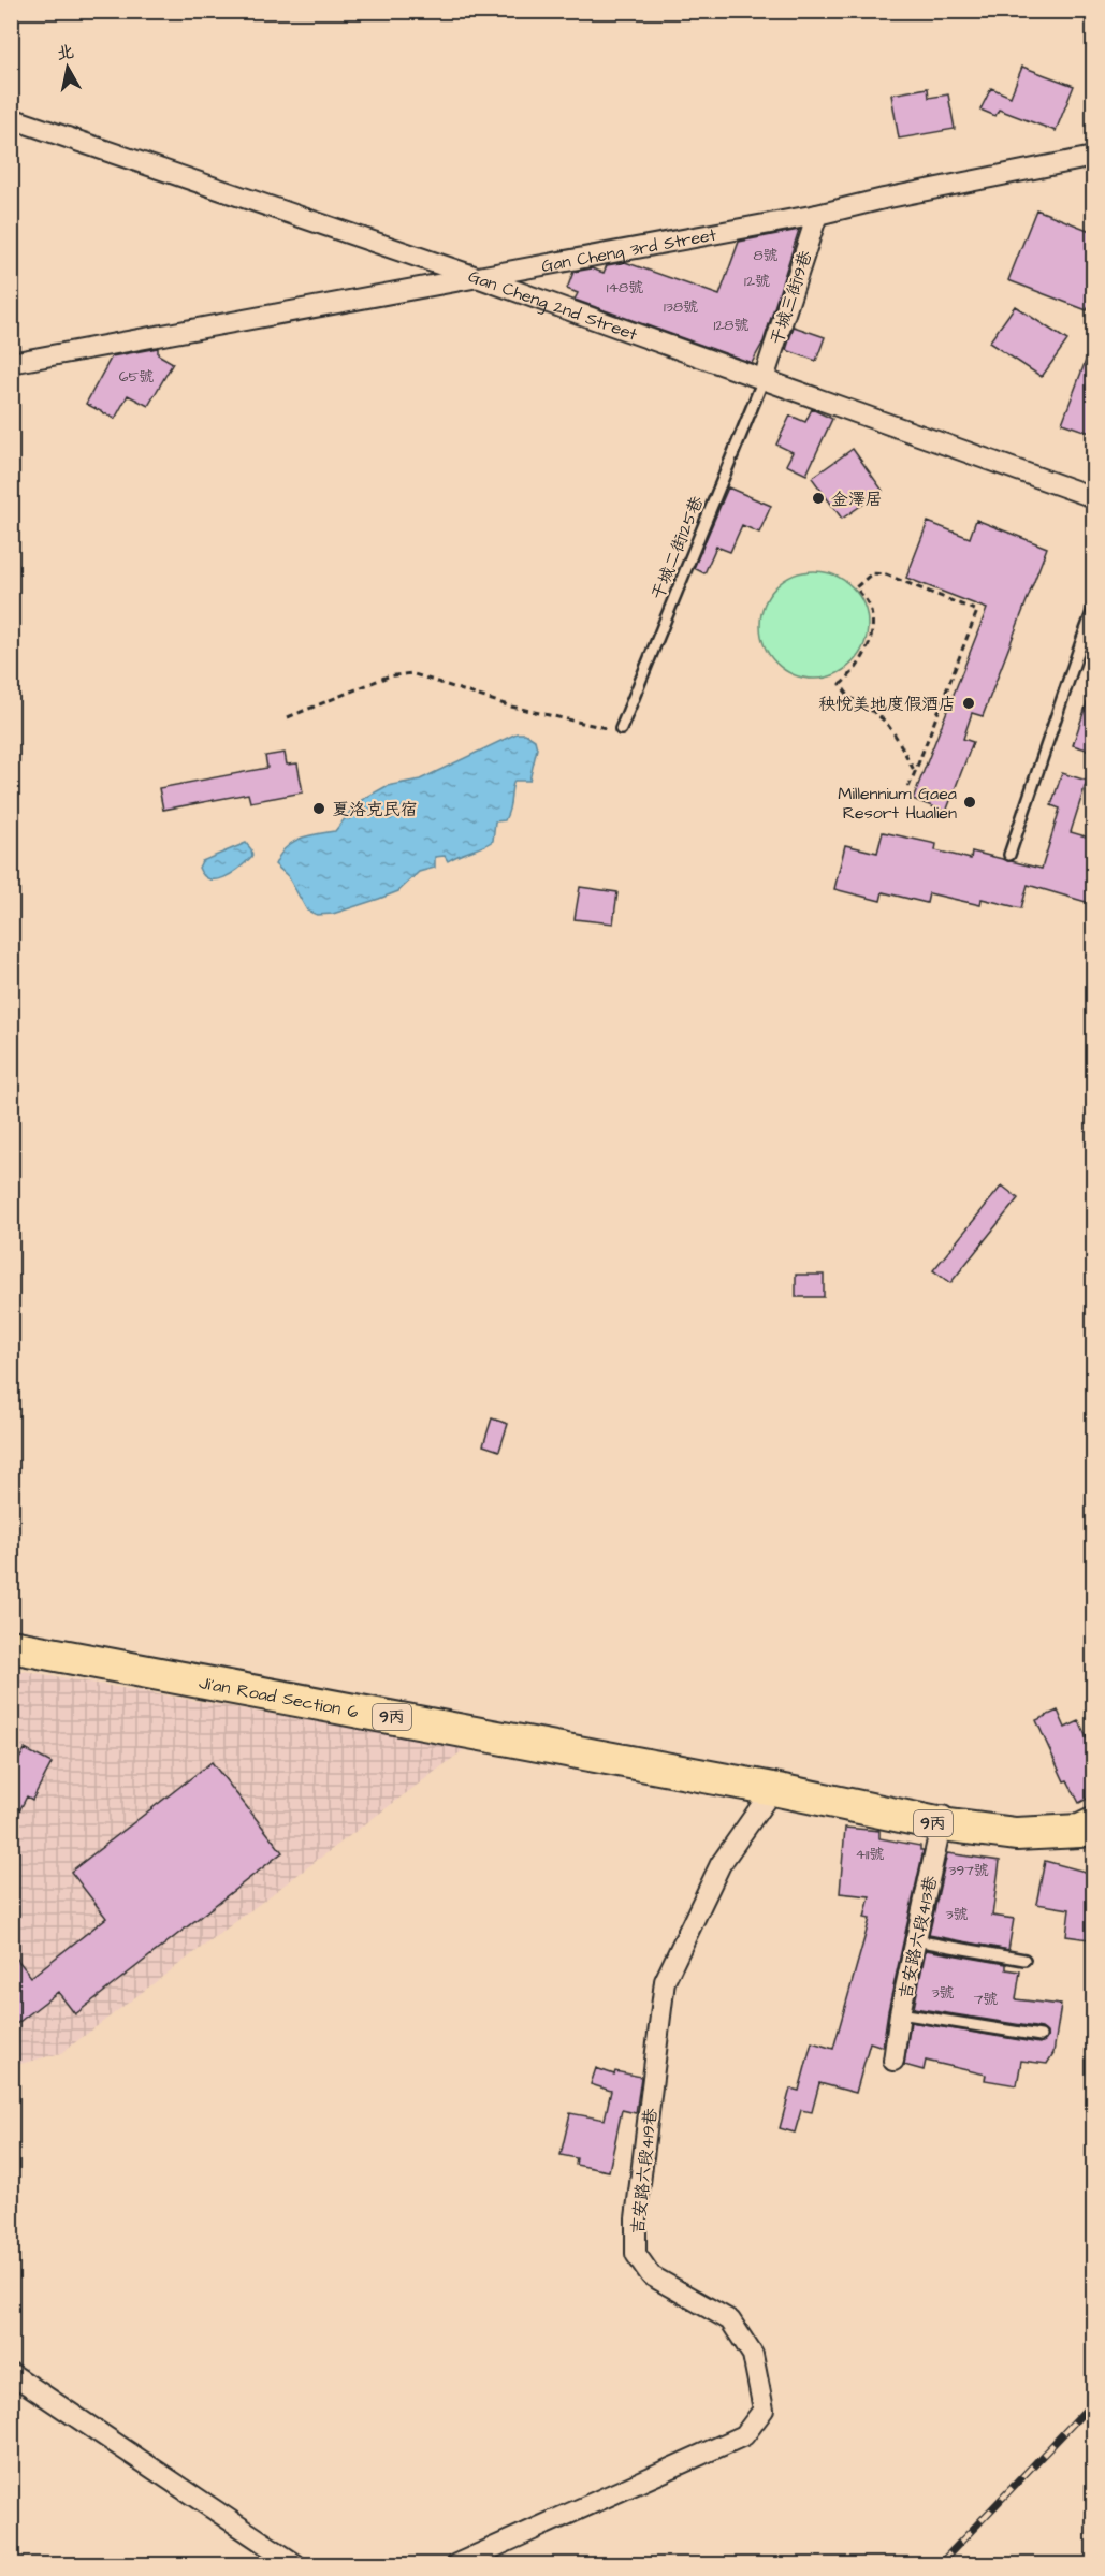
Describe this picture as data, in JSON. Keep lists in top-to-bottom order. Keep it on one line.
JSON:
{"streets":{"main road":["Ji’an Road Section 6","9丙"],"street":["Gan Cheng 3rd Street","干城三街19巷","Gan Cheng 2nd Street","吉安路六段413巷","吉安路六段419巷"],"lane":["干城二街125巷"]},"crossings":[["Gan Cheng 3rd Street","干城三街19巷"],["Gan Cheng 3rd Street","Gan Cheng 2nd Street"],["干城三街19巷","Gan Cheng 2nd Street"],["干城三街19巷","干城二街125巷"],["Gan Cheng 2nd Street","干城二街125巷"],["Ji’an Road Section 6","吉安路六段413巷"],["Ji’an Road Section 6","吉安路六段419巷"]],"places":["金澤居","秧悦美地度假酒店","Millennium Gaea Resort Hualien","夏洛克民宿"],"house_numbers":["8號","12號","148號","138號","128號","65號","411號","397號","3號","3號","7號"],"north":"top"}
